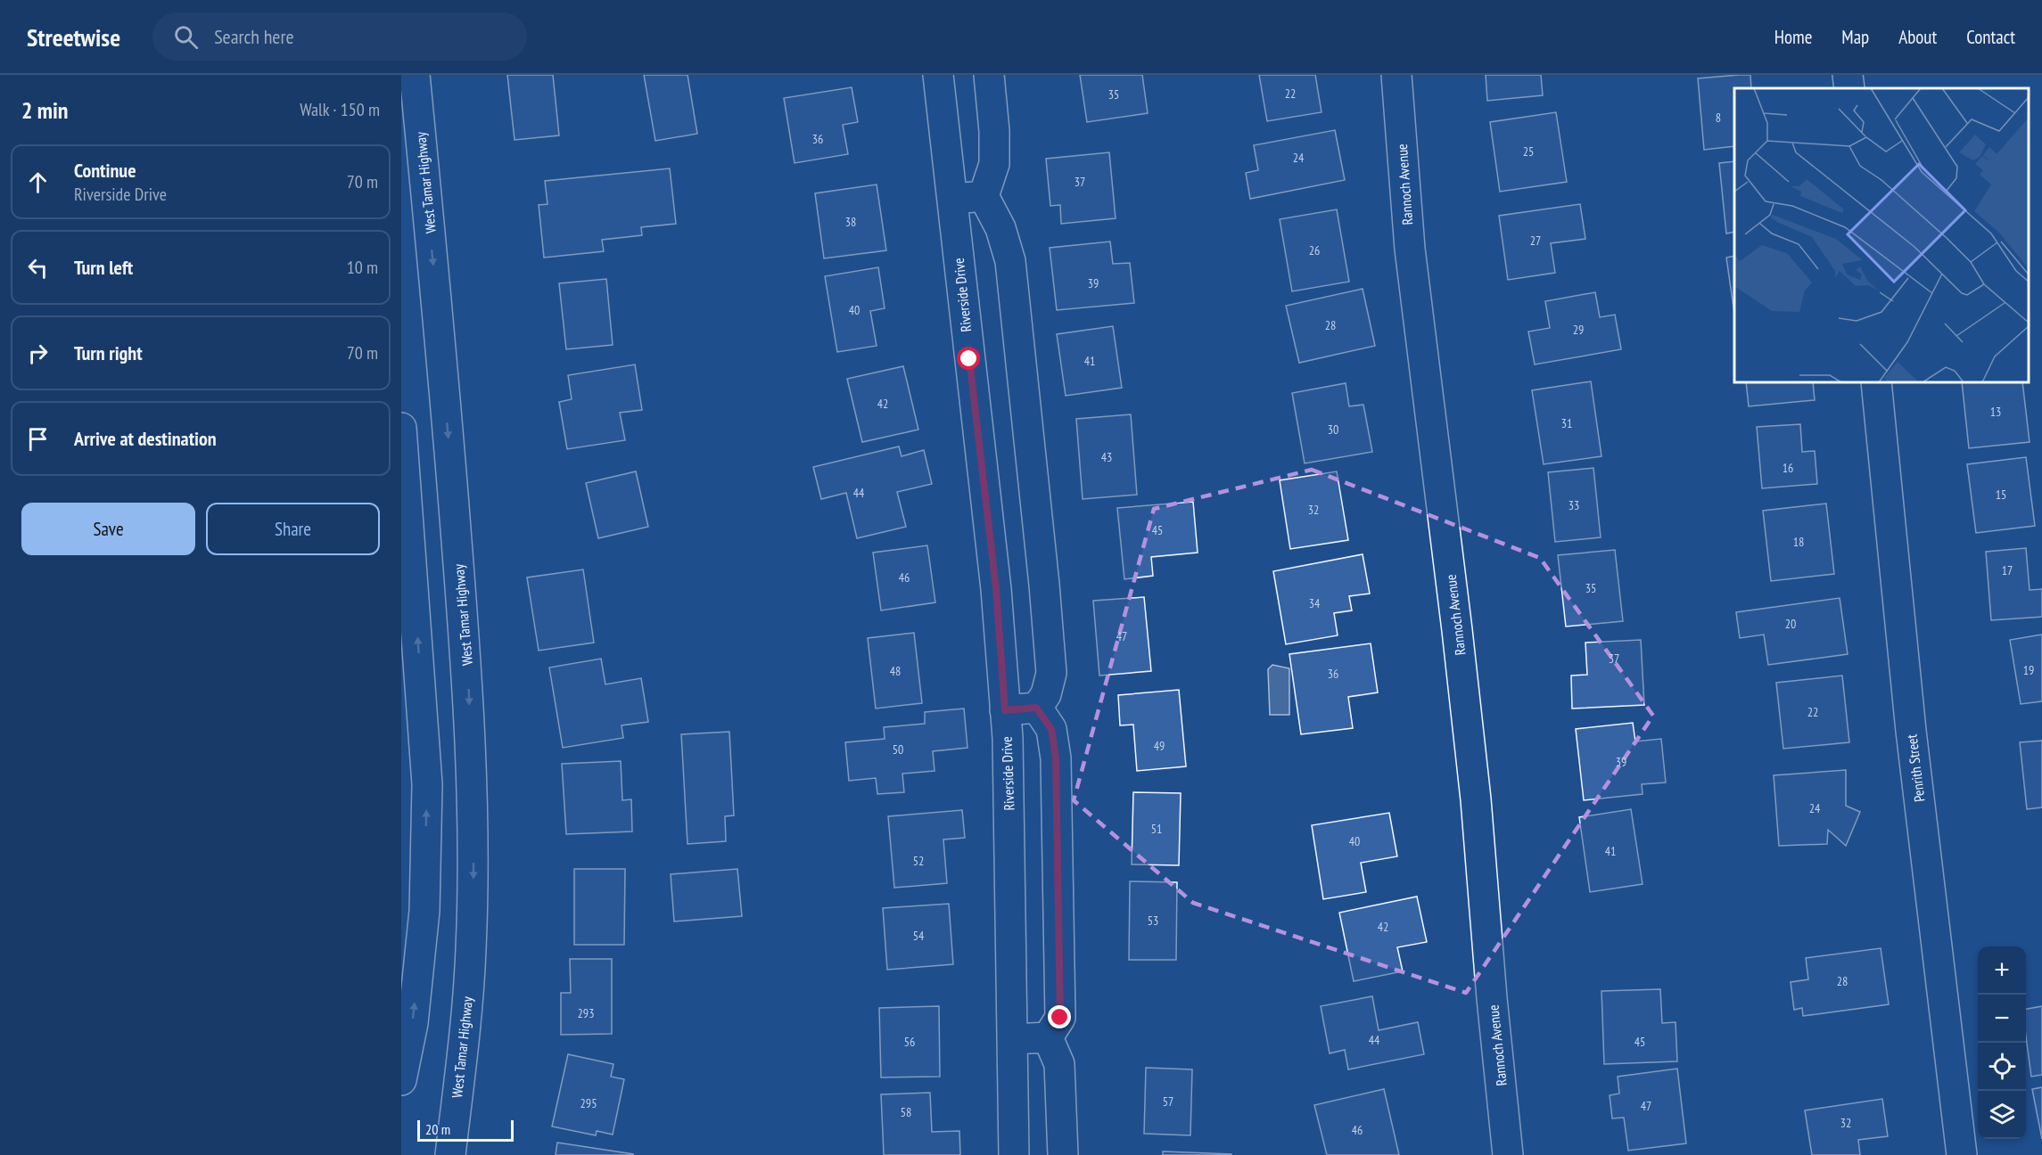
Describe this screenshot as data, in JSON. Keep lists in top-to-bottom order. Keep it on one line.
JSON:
{"streets":{"main road":["West Tamar Highway","Rannoch Avenue","Riverside Drive","Penrith Street"]},"house_numbers":["22","35","8","36","25","24","37","38","27","26","39","40","28","29","41","42","13","31","30","43","16","44","15","33","32","45","18","17","46","35","34","20","47","37","19","48","36","22","49","50","39","24","51","40","41","52","53","42","54","28","293","44","56","45","57","295","47","58","32","46"],"scale_bar":"20 m","page":{"header":"Streetwise","search":"Search here","nav":["Home","Map","About","Contact"],"heading":["2 min","Walk · 150 m"],"list":[["Continue","Riverside Drive","70 m"],["Turn left","10 m"],["Turn right","70 m"],"Arrive at destination"],"buttons":["Save","Share"],"map_buttons":["+","−"],"scale":"20 m"}}
